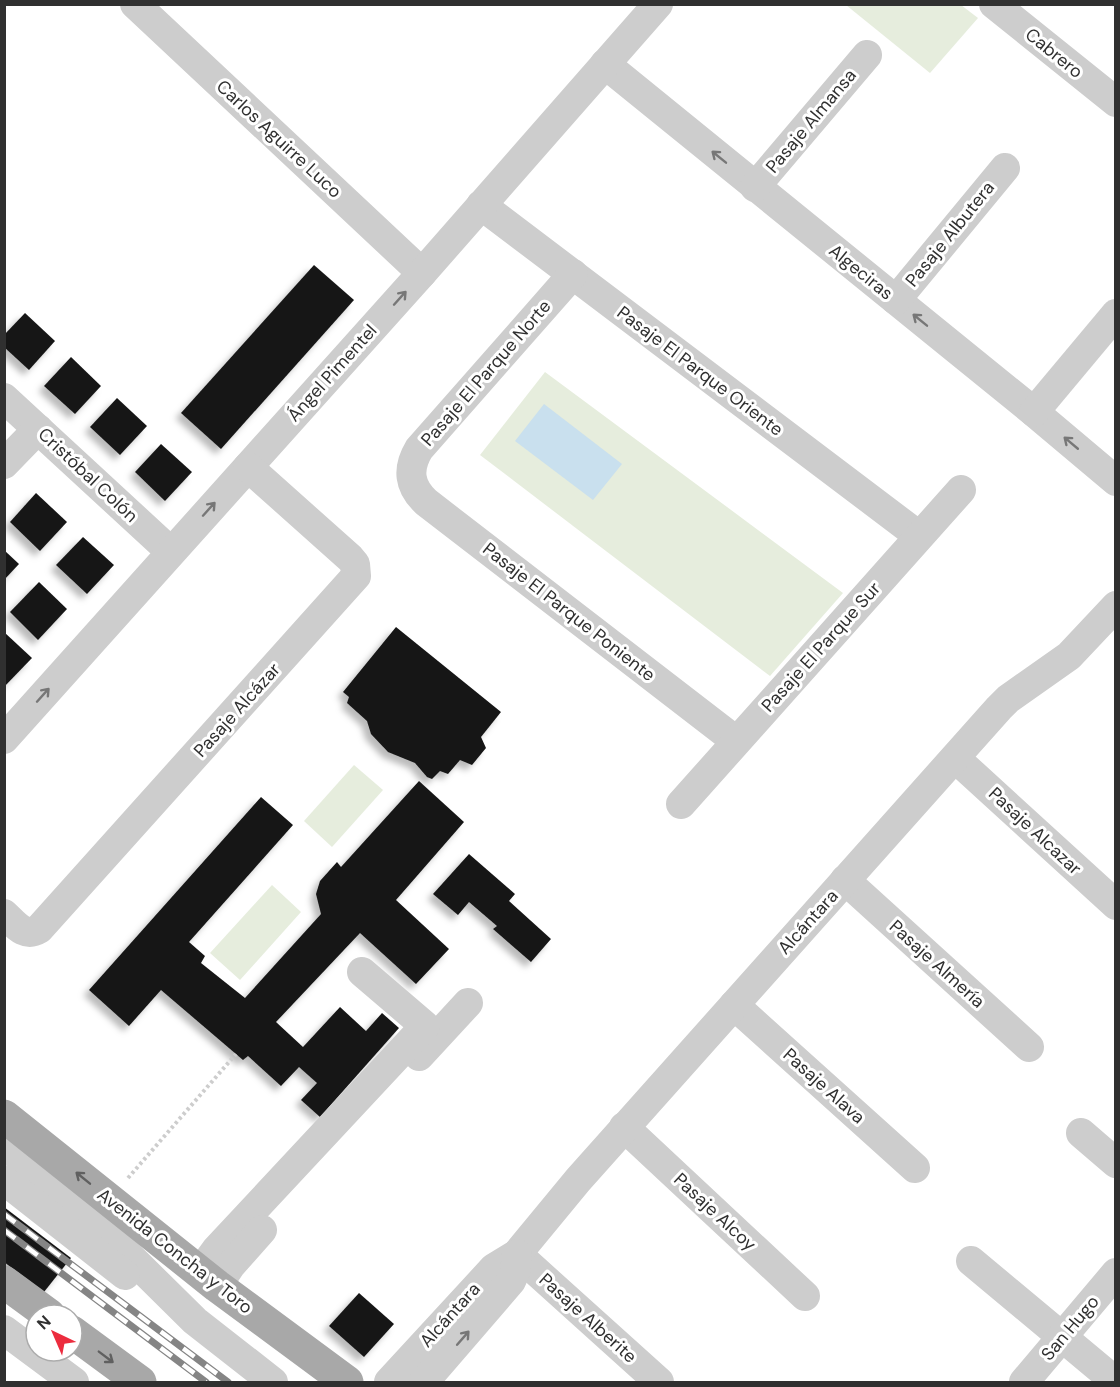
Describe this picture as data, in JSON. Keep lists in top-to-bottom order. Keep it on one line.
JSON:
{"streets":{"main road":["Avenida Concha y Toro"],"street":["Cabrero","Pasaje Almansa","Carlos Aguirre Luco","Pasaje Albutera","Algeciras","Pasaje El Parque Oriente","Ángel Pimentel","Pasaje El Parque Norte","Cristóbal Colón","Pasaje El Parque Poniente","Pasaje El Parque Sur","Pasaje Alcázar","Pasaje Alcazar","Alcántara","Pasaje Almería","Pasaje Alava","Pasaje Alcoy","Pasaje Alberite","San Hugo"]},"crossings":[["Pasaje Almansa","Algeciras"],["Carlos Aguirre Luco","Ángel Pimentel"],["Pasaje Albutera","Algeciras"],["Algeciras","Ángel Pimentel"],["Pasaje El Parque Oriente","Ángel Pimentel"],["Pasaje El Parque Oriente","Pasaje El Parque Norte"],["Pasaje El Parque Oriente","Pasaje El Parque Sur"],["Ángel Pimentel","Cristóbal Colón"],["Ángel Pimentel","Pasaje Alcázar"],["Pasaje El Parque Norte","Pasaje El Parque Poniente"],["Pasaje El Parque Poniente","Pasaje El Parque Sur"],["Pasaje Alcazar","Alcántara"],["Alcántara","Pasaje Almería"],["Alcántara","Pasaje Alava"],["Alcántara","Pasaje Alcoy"],["Alcántara","Pasaje Alberite"]],"one_way":["Algeciras","Ángel Pimentel"],"north":"top left"}
